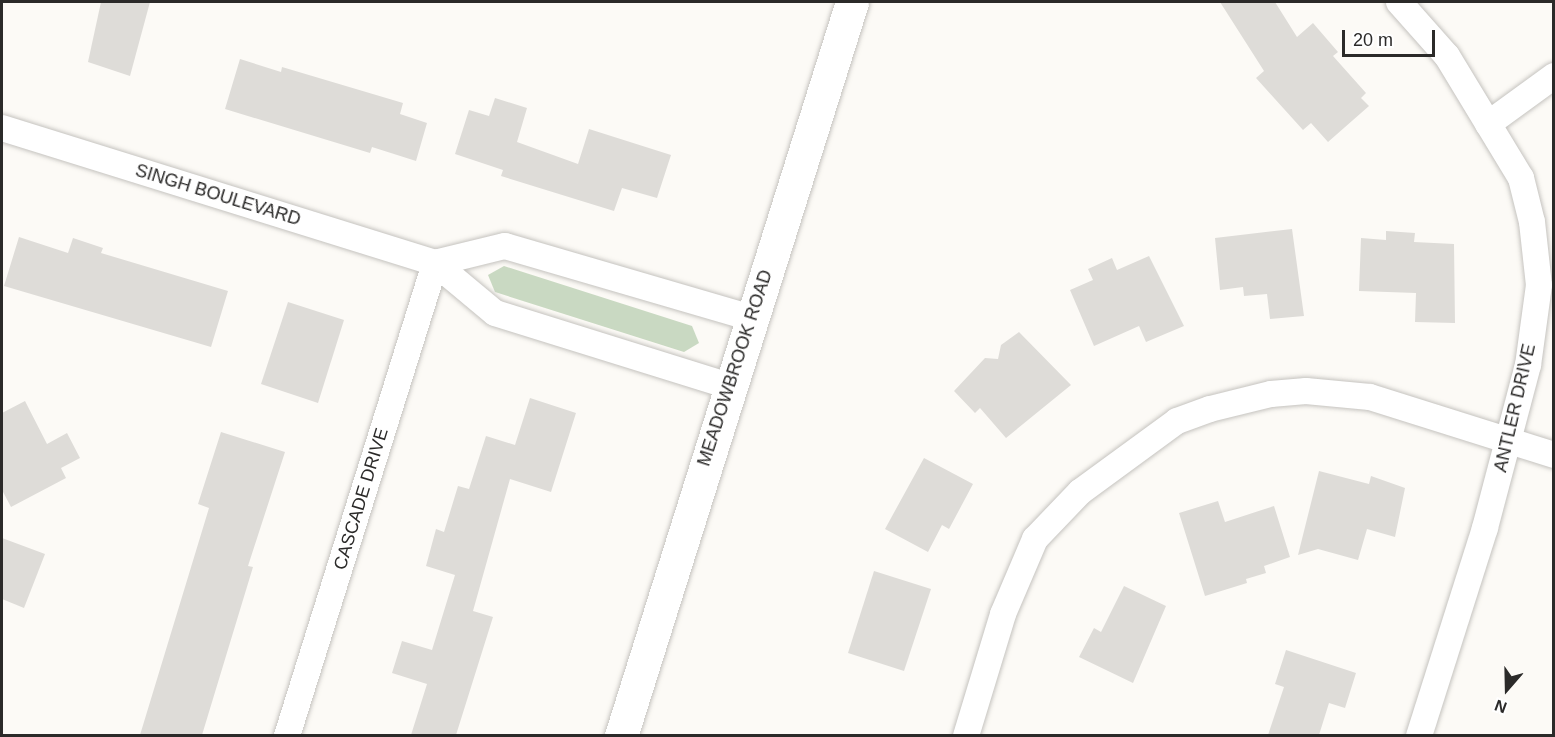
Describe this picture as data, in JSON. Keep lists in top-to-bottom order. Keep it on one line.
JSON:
{"streets":{"street":["SINGH BOULEVARD","MEADOWBROOK ROAD","ANTLER DRIVE","CASCADE DRIVE"]},"crossings":[["SINGH BOULEVARD","MEADOWBROOK ROAD"],["SINGH BOULEVARD","CASCADE DRIVE"]],"scale_bar":"20 m","north":"bottom"}
